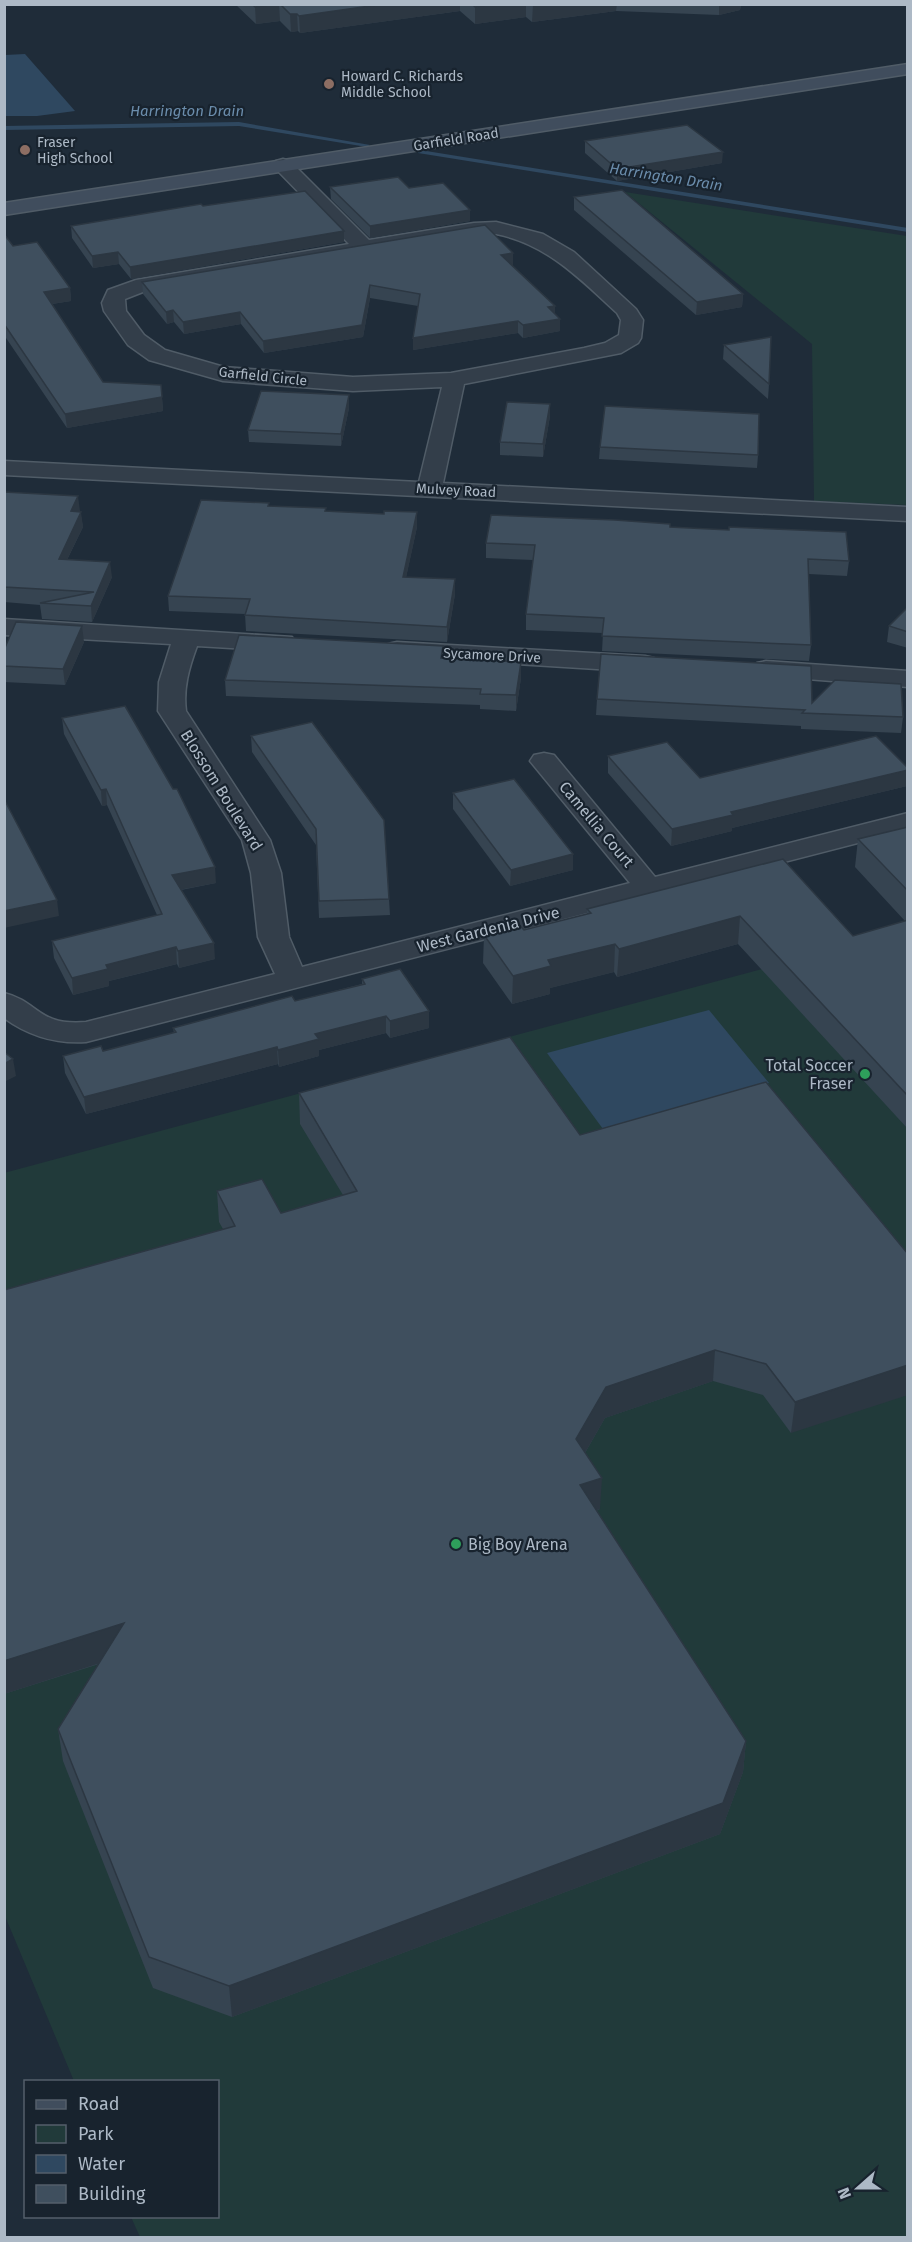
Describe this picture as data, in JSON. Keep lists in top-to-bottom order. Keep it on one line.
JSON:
{"streets":{"main road":["Garfield Road"],"street":["Garfield Circle","Mulvey Road","Sycamore Drive","Blossom Boulevard","Camellia Court","West Gardenia Drive"]},"crossings":[["Blossom Boulevard","West Gardenia Drive"],["Camellia Court","West Gardenia Drive"]],"water":["Harrington Drain"],"places":["Howard C. Richards Middle School","Fraser High School","Total Soccer Fraser","Big Boy Arena"],"legend":["Road","Park","Water","Building"],"north":"left"}
